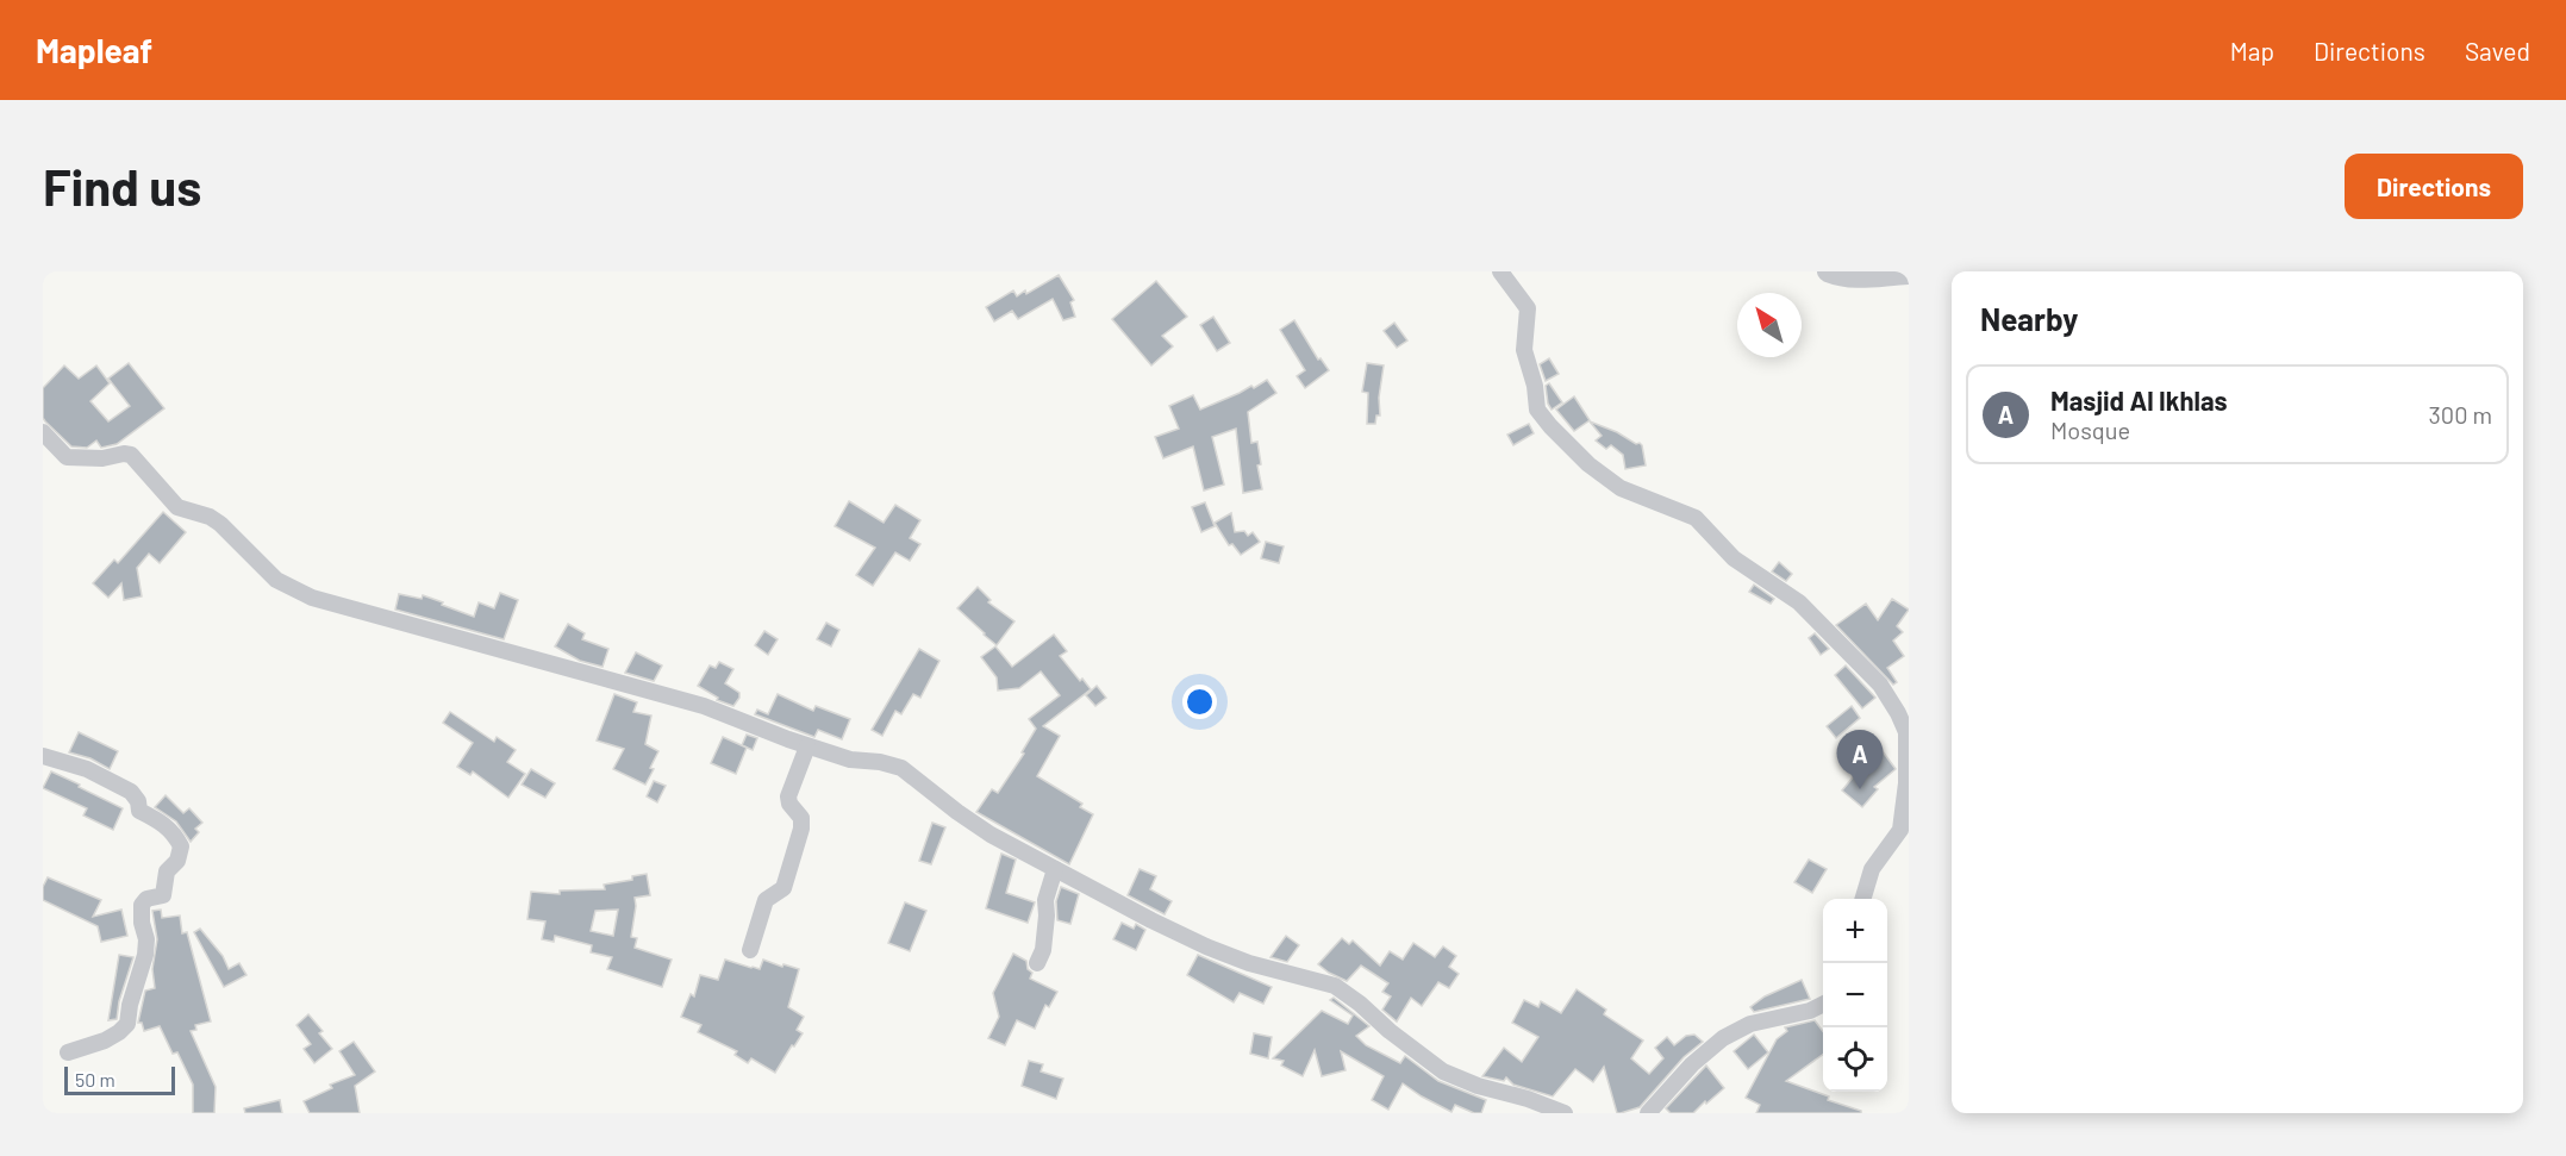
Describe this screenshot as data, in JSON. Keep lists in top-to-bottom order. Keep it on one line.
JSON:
{"scale_bar":"50 m","north":"top left","page":{"header":"Mapleaf","nav":["Map","Directions","Saved"],"buttons":"Directions","title":"Find us","heading":"Nearby","list":[{"mark":"A","name":"Masjid Al Ikhlas","note":"Mosque","value":"300 m"}],"pins":"A","map_buttons":["+","−"],"scale":"50 m"}}
